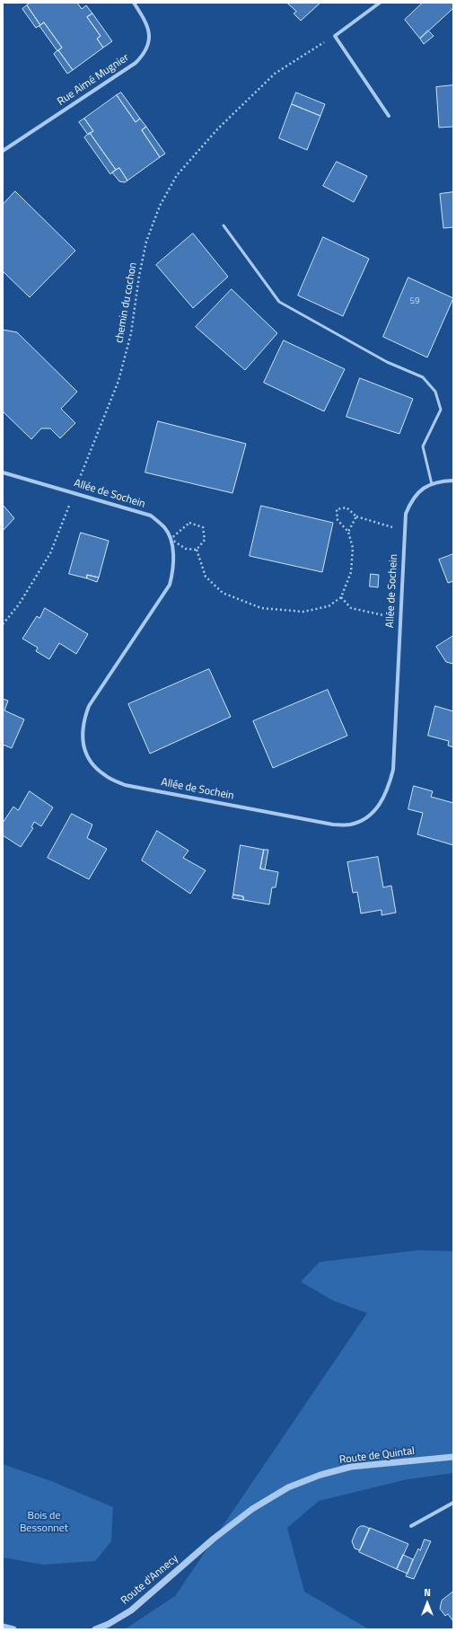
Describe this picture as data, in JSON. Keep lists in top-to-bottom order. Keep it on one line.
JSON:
{"streets":{"street":["Rue Aimé Mugnier","Allée de Sochein","Route de Quintal","Route d'Annecy"],"path":["chemin du cochon"]},"crossings":[["chemin du cochon","Allée de Sochein"],["Route de Quintal","Route d'Annecy"]],"parks":["Bois de Bessonnet"],"house_numbers":["59"],"north":"top"}
